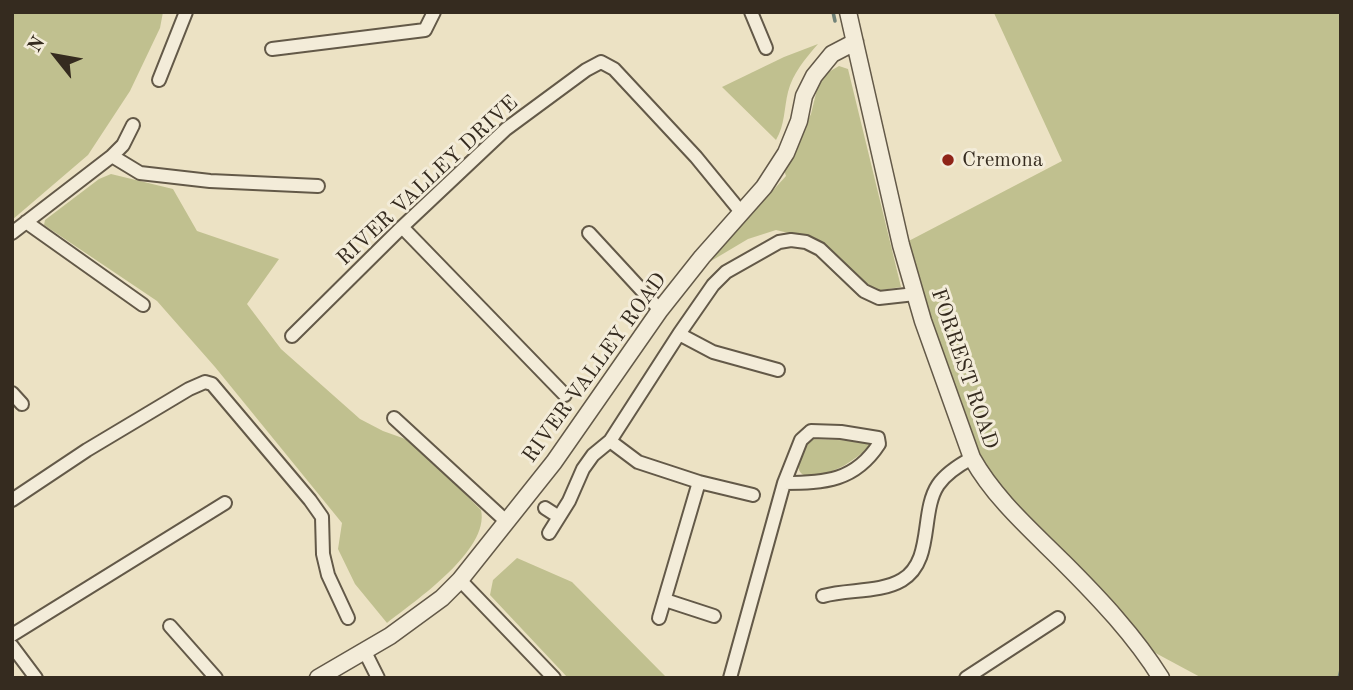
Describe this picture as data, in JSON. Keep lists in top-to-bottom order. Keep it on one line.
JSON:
{"streets":{"street":["RIVER VALLEY DRIVE","RIVER VALLEY ROAD","FORREST ROAD"]},"crossings":[["RIVER VALLEY DRIVE","RIVER VALLEY ROAD"],["RIVER VALLEY ROAD","FORREST ROAD"]],"places":["Cremona"],"north":"top left"}
